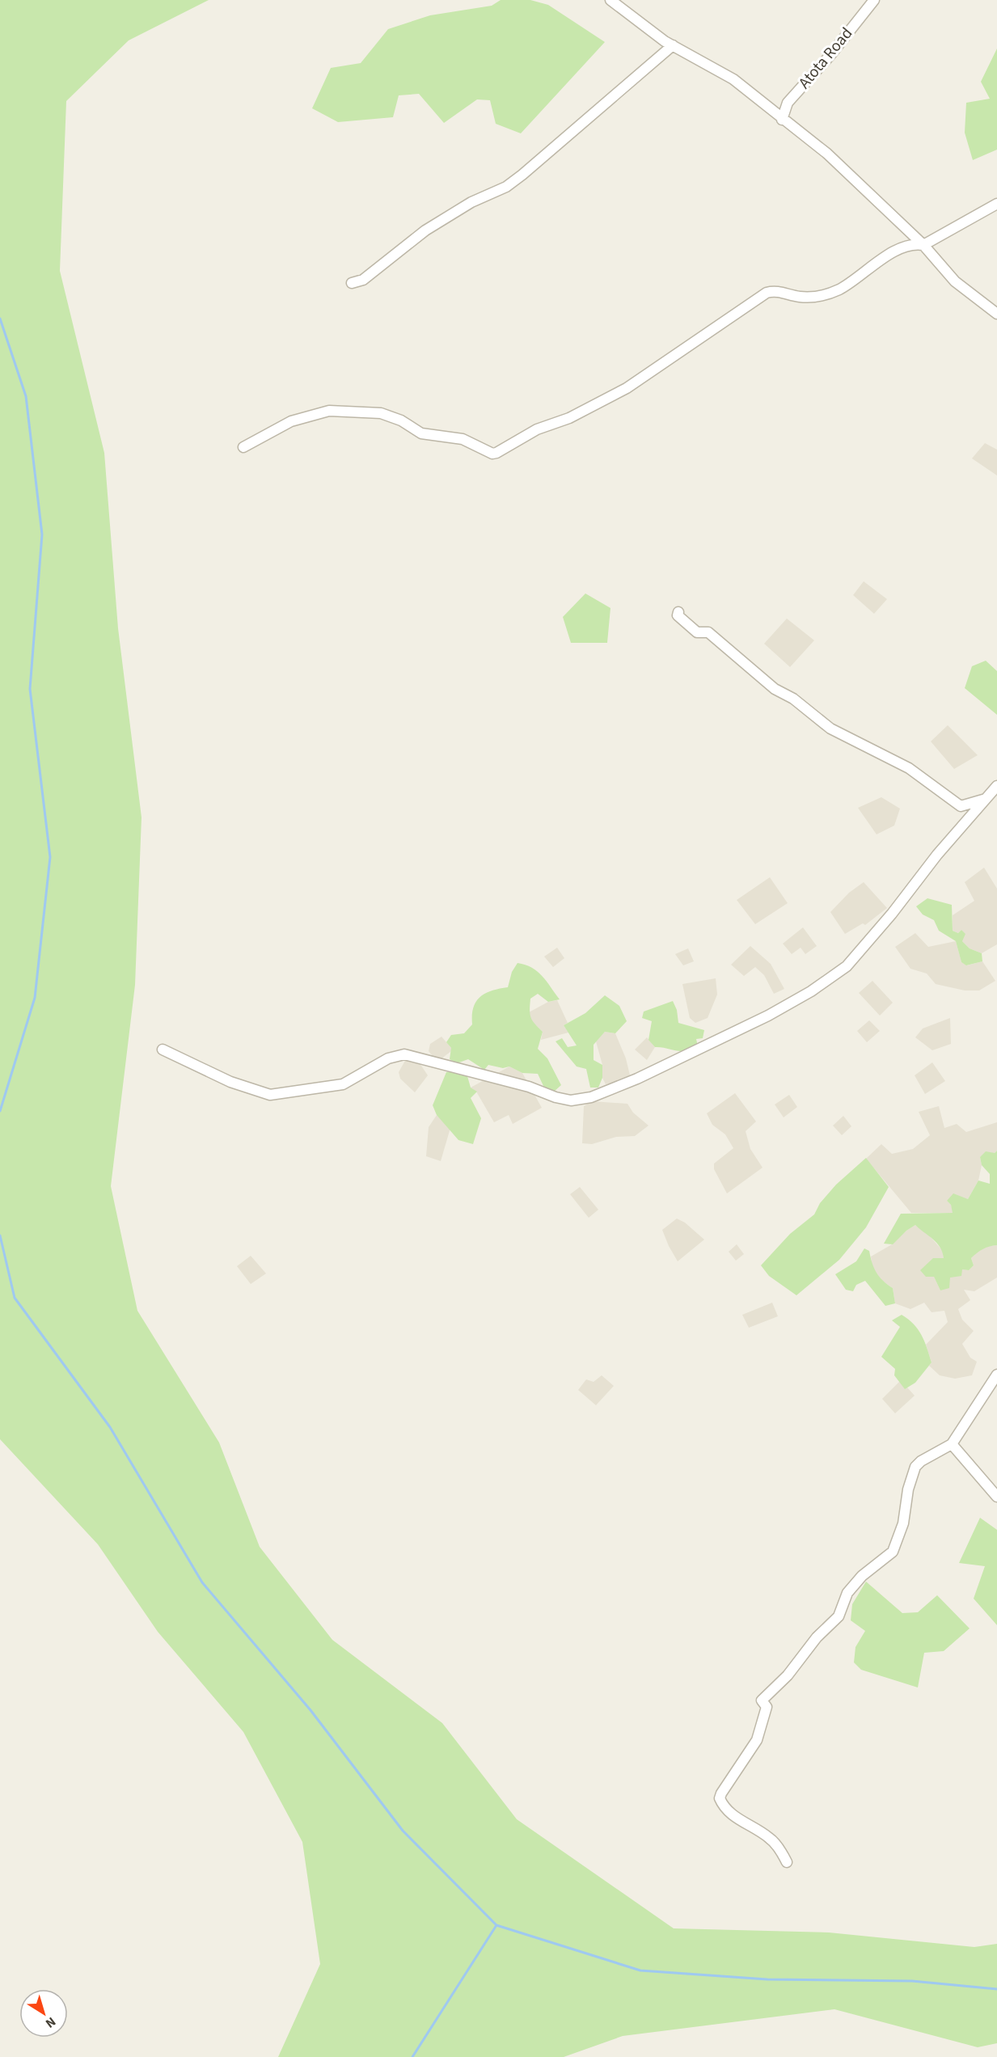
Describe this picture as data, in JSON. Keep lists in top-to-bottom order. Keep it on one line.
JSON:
{"streets":{"street":["Atota Road"]},"north":"bottom right"}
